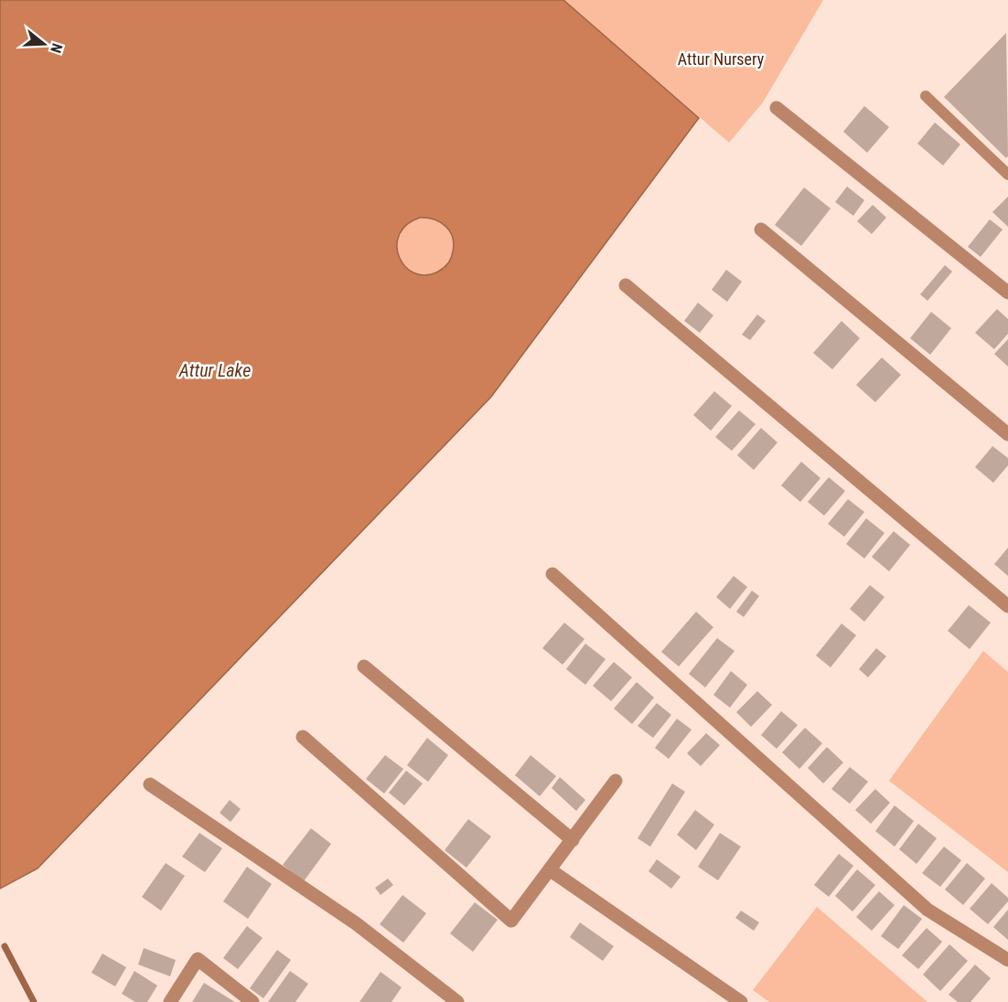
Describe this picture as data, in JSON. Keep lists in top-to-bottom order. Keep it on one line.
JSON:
{"water":["Attur Lake"],"parks":["Attur Nursery"],"north":"right"}
